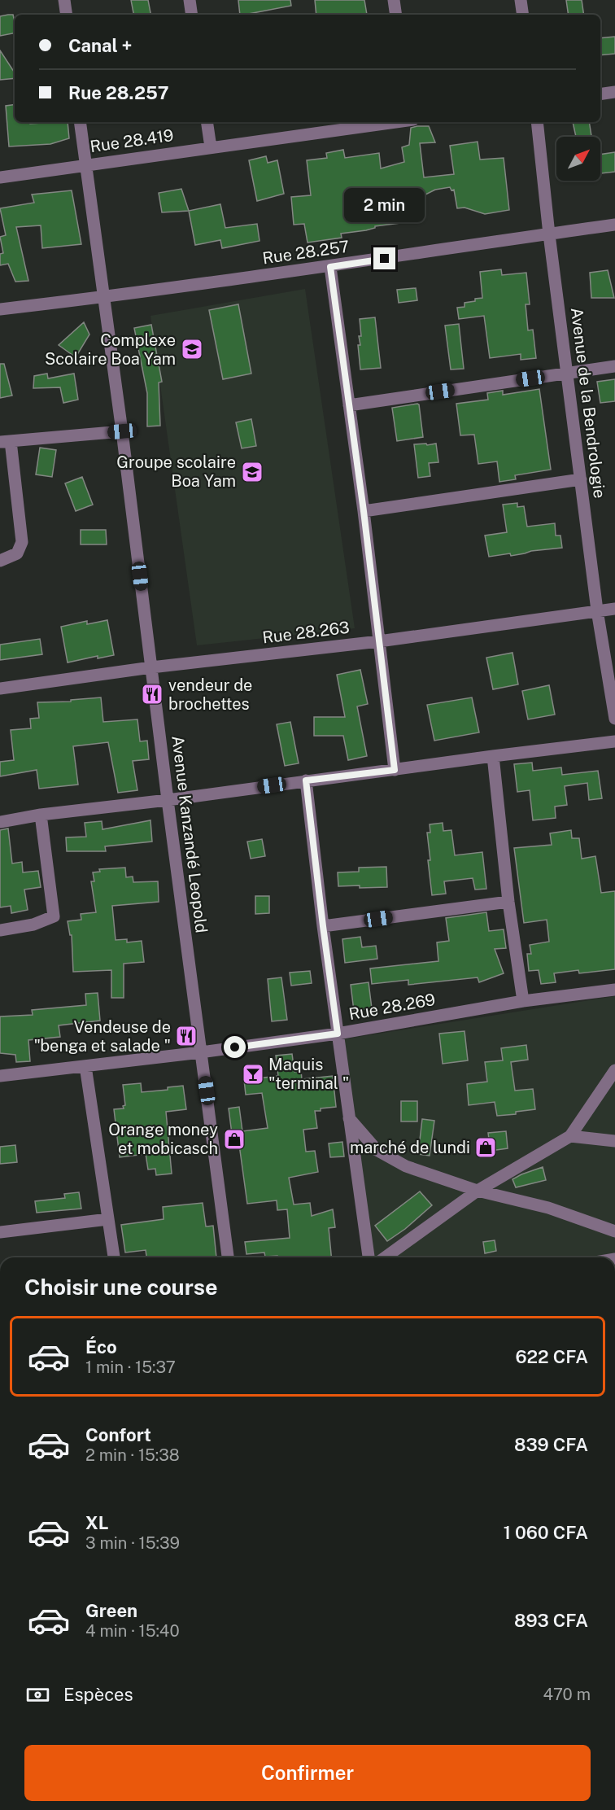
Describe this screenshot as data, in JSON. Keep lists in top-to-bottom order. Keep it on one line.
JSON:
{"streets":{"street":["Rue 28.419","Rue 28.257","Avenue de la Bendrologie","Rue 28.263","Avenue Kanzandé Leopold","Rue 28.269"]},"crossings":[["Rue 28.419","Avenue Kanzandé Leopold"],["Rue 28.257","Avenue de la Bendrologie"],["Rue 28.257","Avenue Kanzandé Leopold"],["Avenue de la Bendrologie","Rue 28.263"],["Rue 28.263","Avenue Kanzandé Leopold"],["Avenue Kanzandé Leopold","Rue 28.269"]],"places":{"school or university":["Complexe Scolaire Boa Yam","Groupe scolaire Boa Yam"],"restaurant":["vendeur de brochettes","Vendeuse de \"benga et salade \""],"bar":["Maquis \"terminal \""],"shop":["Orange money et mobicasch","marché de lundi"]},"north":"top right","page":{"banner":["Canal +","Rue 28.257"],"bubble":"2 min","heading":"Choisir une course","list":[{"name":"Éco","note":"1 min · 15:37","value":"622 CFA"},{"name":"Confort","note":"2 min · 15:38","value":"839 CFA"},{"name":"XL","note":"3 min · 15:39","value":"1 060 CFA"},{"name":"Green","note":"4 min · 15:40","value":"893 CFA"}],"pay":["Espèces","470 m"],"buttons":"Confirmer"}}
